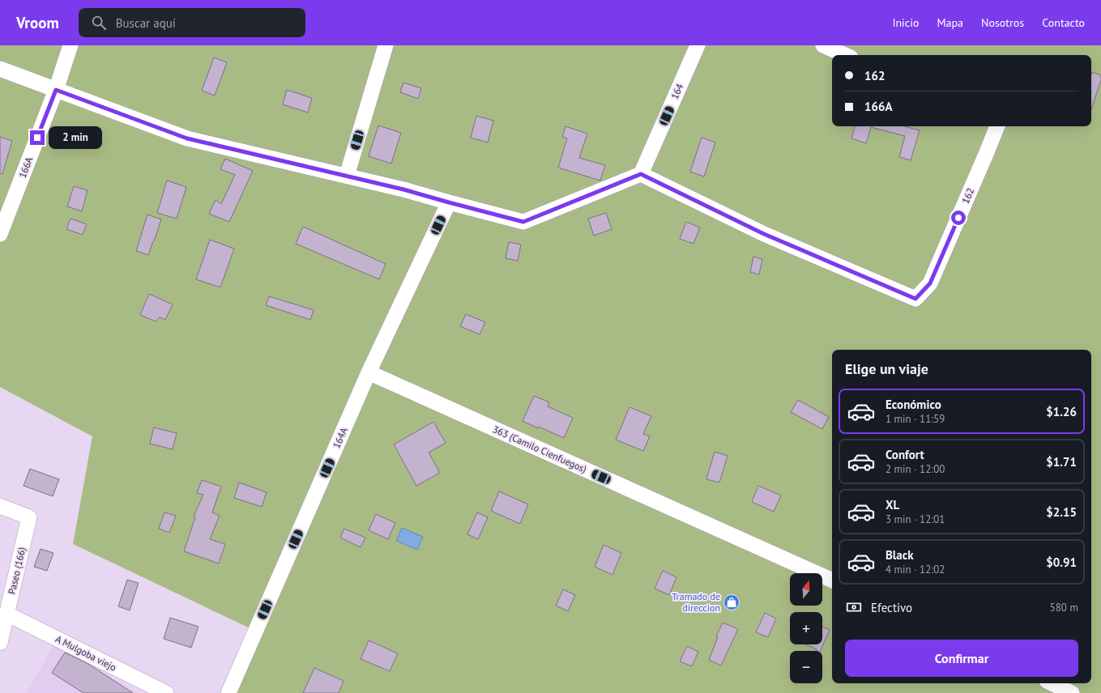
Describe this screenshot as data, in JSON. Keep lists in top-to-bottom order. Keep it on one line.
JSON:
{"streets":{"street":["164","166A","162","164A","363 (Camilo Cienfuegos)","Paseo (166)","A Mulgoba viejo"]},"crossings":[["164","162"],["164A","363 (Camilo Cienfuegos)"],["Paseo (166)","A Mulgoba viejo"]],"places":{"shop":["Tramado de direccion"]},"north":"top","page":{"header":"Vroom","search":"Buscar aquí","nav":["Inicio","Mapa","Nosotros","Contacto"],"banner":["162","166A"],"bubble":"2 min","heading":"Elige un viaje","list":[{"name":"Económico","note":"1 min · 11:59","value":"$1.26"},{"name":"Confort","note":"2 min · 12:00","value":"$1.71"},{"name":"XL","note":"3 min · 12:01","value":"$2.15"},{"name":"Black","note":"4 min · 12:02","value":"$0.91"}],"map_buttons":["+","−"],"pay":["Efectivo","580 m"],"buttons":"Confirmar"}}
